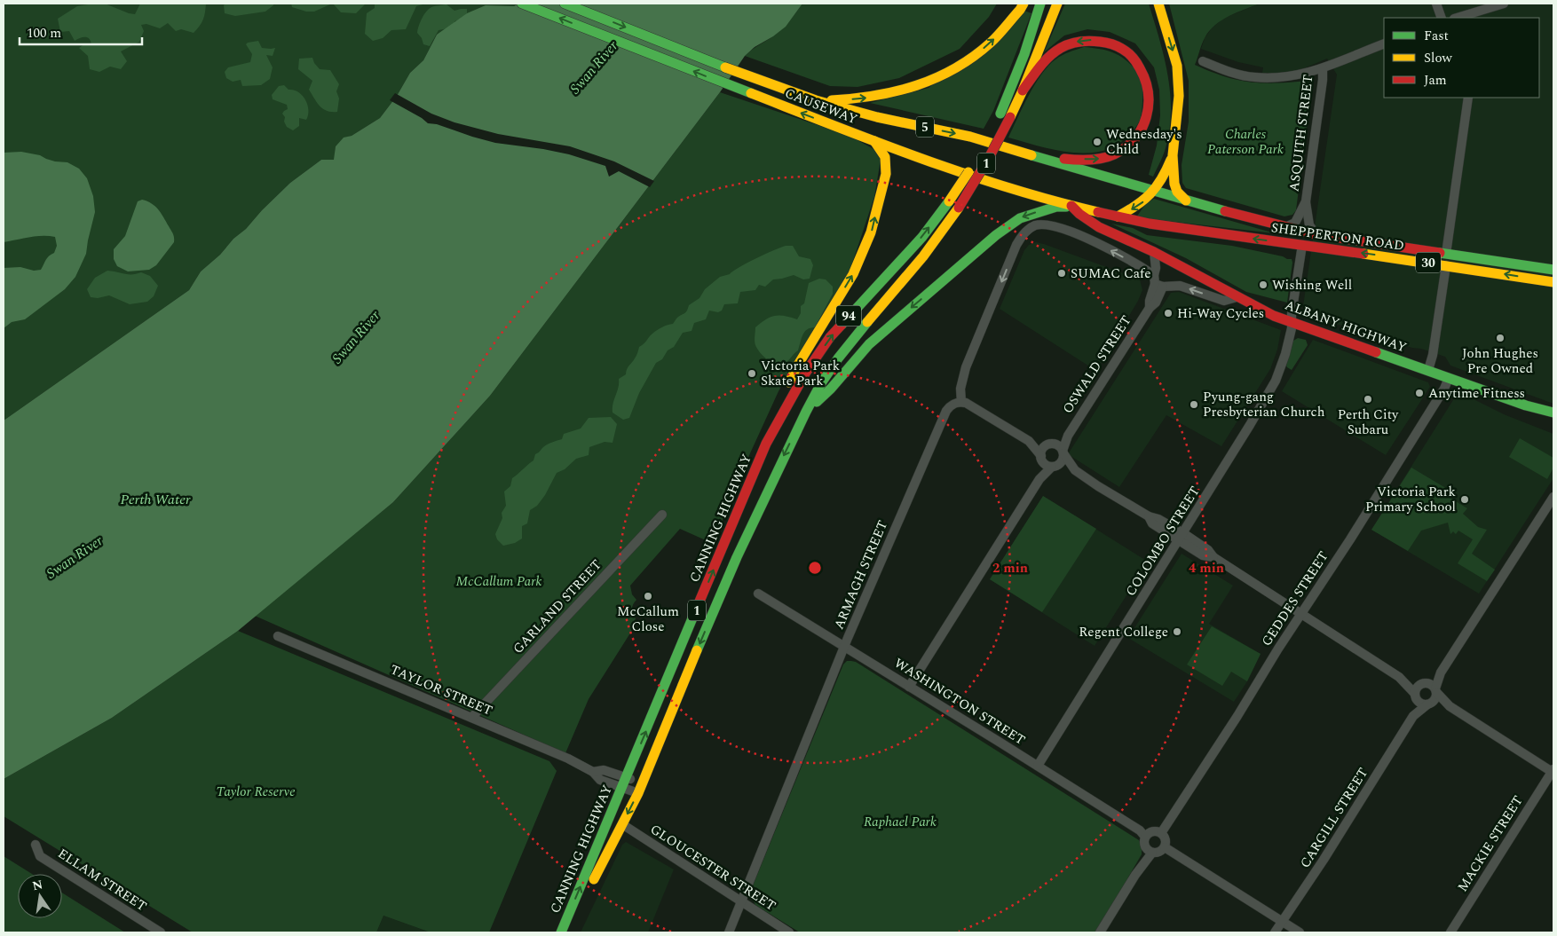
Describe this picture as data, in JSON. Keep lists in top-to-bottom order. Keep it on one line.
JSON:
{"streets":{"main road":["CAUSEWAY","5","1","SHEPPERTON ROAD","30","94","ALBANY HIGHWAY","CANNING HIGHWAY"],"street":["ASQUITH STREET","OSWALD STREET","COLOMBO STREET","ARMAGH STREET","GEDDES STREET","GARLAND STREET","TAYLOR STREET","WASHINGTON STREET","CARGILL STREET","MACKIE STREET","GLOUCESTER STREET","ELLAM STREET"]},"crossings":[["CAUSEWAY","SHEPPERTON ROAD"],["CAUSEWAY","ALBANY HIGHWAY"],["ASQUITH STREET","SHEPPERTON ROAD"],["ALBANY HIGHWAY","COLOMBO STREET"],["ALBANY HIGHWAY","GEDDES STREET"],["CANNING HIGHWAY","TAYLOR STREET"],["CANNING HIGHWAY","GLOUCESTER STREET"],["COLOMBO STREET","WASHINGTON STREET"],["ARMAGH STREET","WASHINGTON STREET"],["ARMAGH STREET","GLOUCESTER STREET"],["GEDDES STREET","WASHINGTON STREET"],["GARLAND STREET","TAYLOR STREET"]],"water":["Swan River","Perth Water"],"parks":["Charles Paterson Park","McCallum Park","Taylor Reserve","Raphael Park"],"places":["Wednesday's Child","SUMAC Cafe","Wishing Well","Hi-Way Cycles","John Hughes Pre Owned","Victoria Park Skate Park","Anytime Fitness","Perth City Subaru","Pyung-gang Presbyterian Church","Victoria Park Primary School","McCallum Close","Regent College"],"legend":["Fast","Slow","Jam"],"scale_bar":"100 m","north":"top","rings":["2 min","4 min"]}
